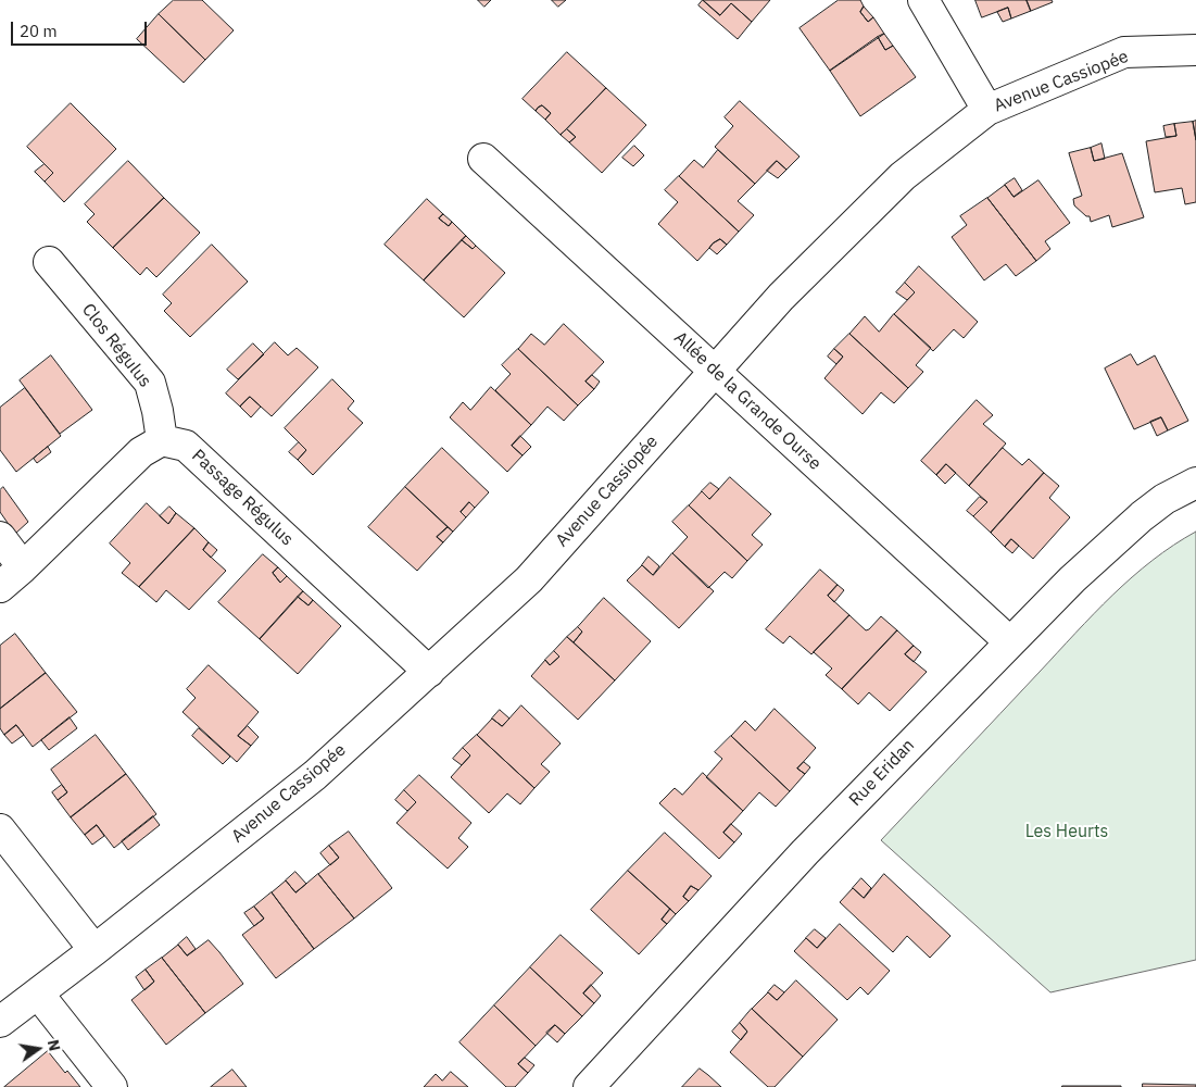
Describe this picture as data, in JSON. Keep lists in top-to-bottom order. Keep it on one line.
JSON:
{"streets":{"street":["Avenue Cassiopée","Clos Régulus","Allée de la Grande Ourse","Passage Régulus","Rue Eridan"]},"crossings":[["Avenue Cassiopée","Allée de la Grande Ourse"],["Avenue Cassiopée","Passage Régulus"],["Clos Régulus","Passage Régulus"],["Allée de la Grande Ourse","Rue Eridan"]],"parks":["Les Heurts"],"scale_bar":"20 m","north":"right"}
